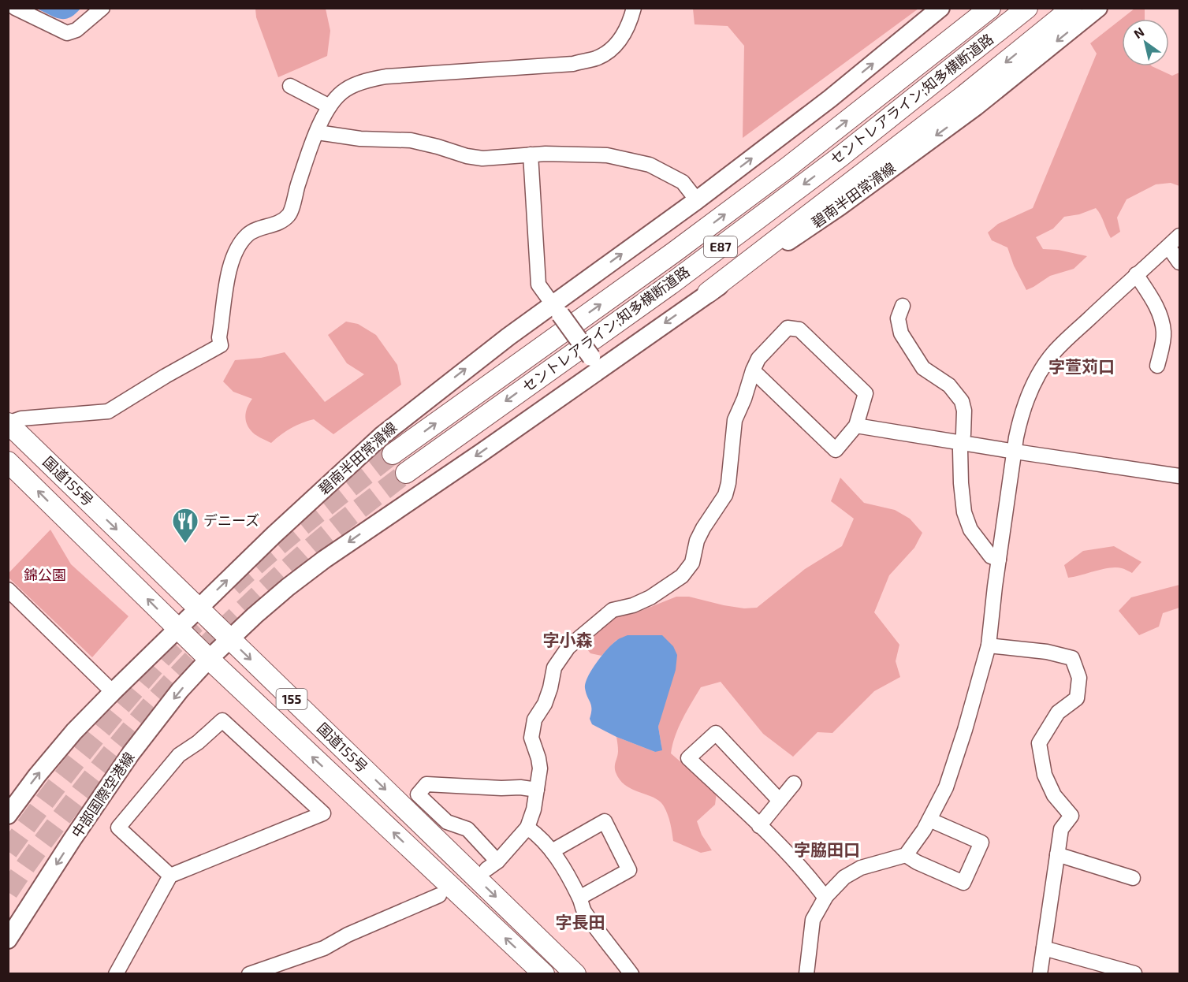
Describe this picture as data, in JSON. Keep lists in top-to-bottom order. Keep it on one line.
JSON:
{"streets":{"highway":["セントレアライン;知多横断道路","E87","国道155号","155"],"main road":["碧南半田常滑線","中部国際空港線"]},"crossings":[["碧南半田常滑線","国道155号"],["碧南半田常滑線","中部国際空港線"],["国道155号","中部国際空港線"]],"districts":["字萱苅口","字小森","字脇田口","字長田"],"parks":["錦公園"],"places":{"restaurant":["デニーズ"]},"north":"top left"}
